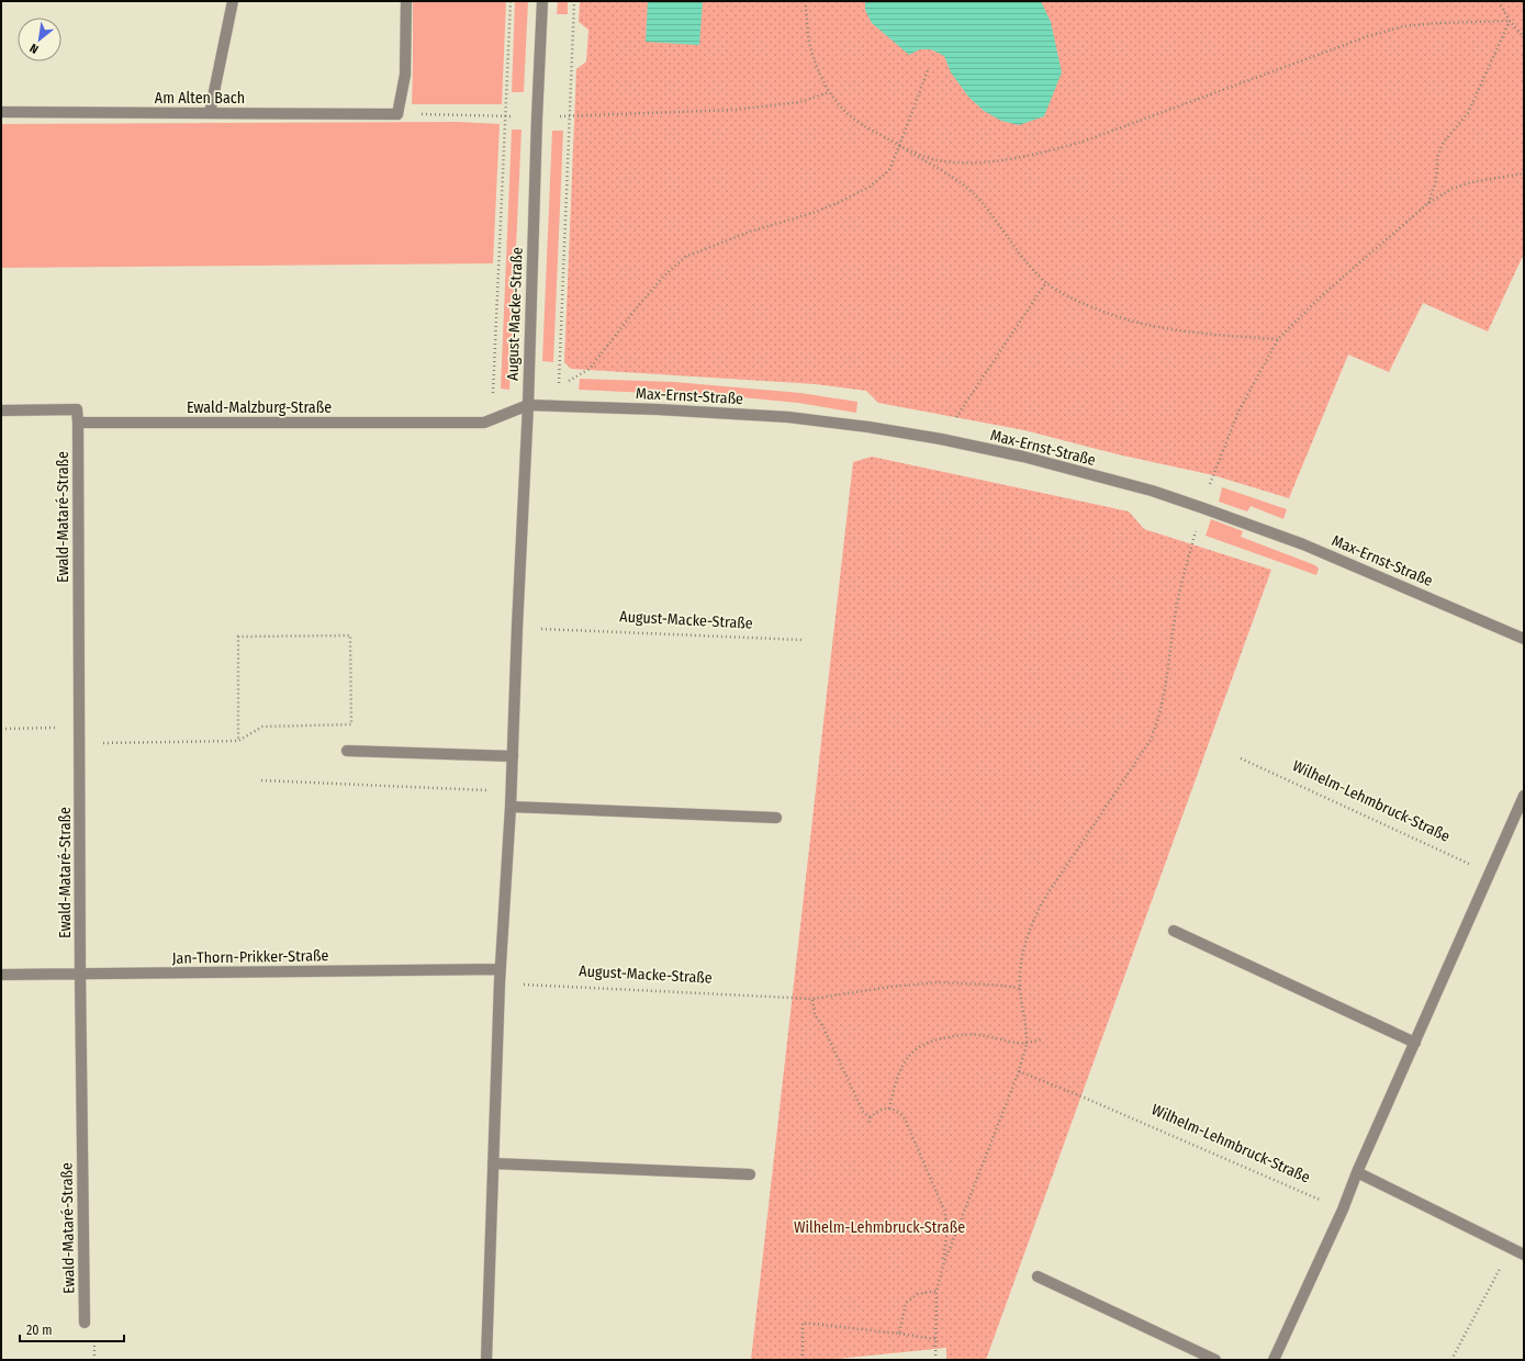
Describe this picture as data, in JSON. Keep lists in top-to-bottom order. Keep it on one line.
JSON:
{"streets":{"street":["Am Alten Bach","August-Macke-Straße","Max-Ernst-Straße","Ewald-Malzburg-Straße","Ewald-Mataré-Straße","Jan-Thorn-Prikker-Straße"],"path":["Wilhelm-Lehmbruck-Straße"]},"crossings":[["August-Macke-Straße","Max-Ernst-Straße"],["August-Macke-Straße","Ewald-Malzburg-Straße"],["August-Macke-Straße","Jan-Thorn-Prikker-Straße"],["Max-Ernst-Straße","Ewald-Malzburg-Straße"],["Ewald-Malzburg-Straße","Ewald-Mataré-Straße"],["Ewald-Mataré-Straße","Jan-Thorn-Prikker-Straße"]],"parks":["Wilhelm-Lehmbruck-Straße"],"scale_bar":"20 m","north":"bottom left"}
